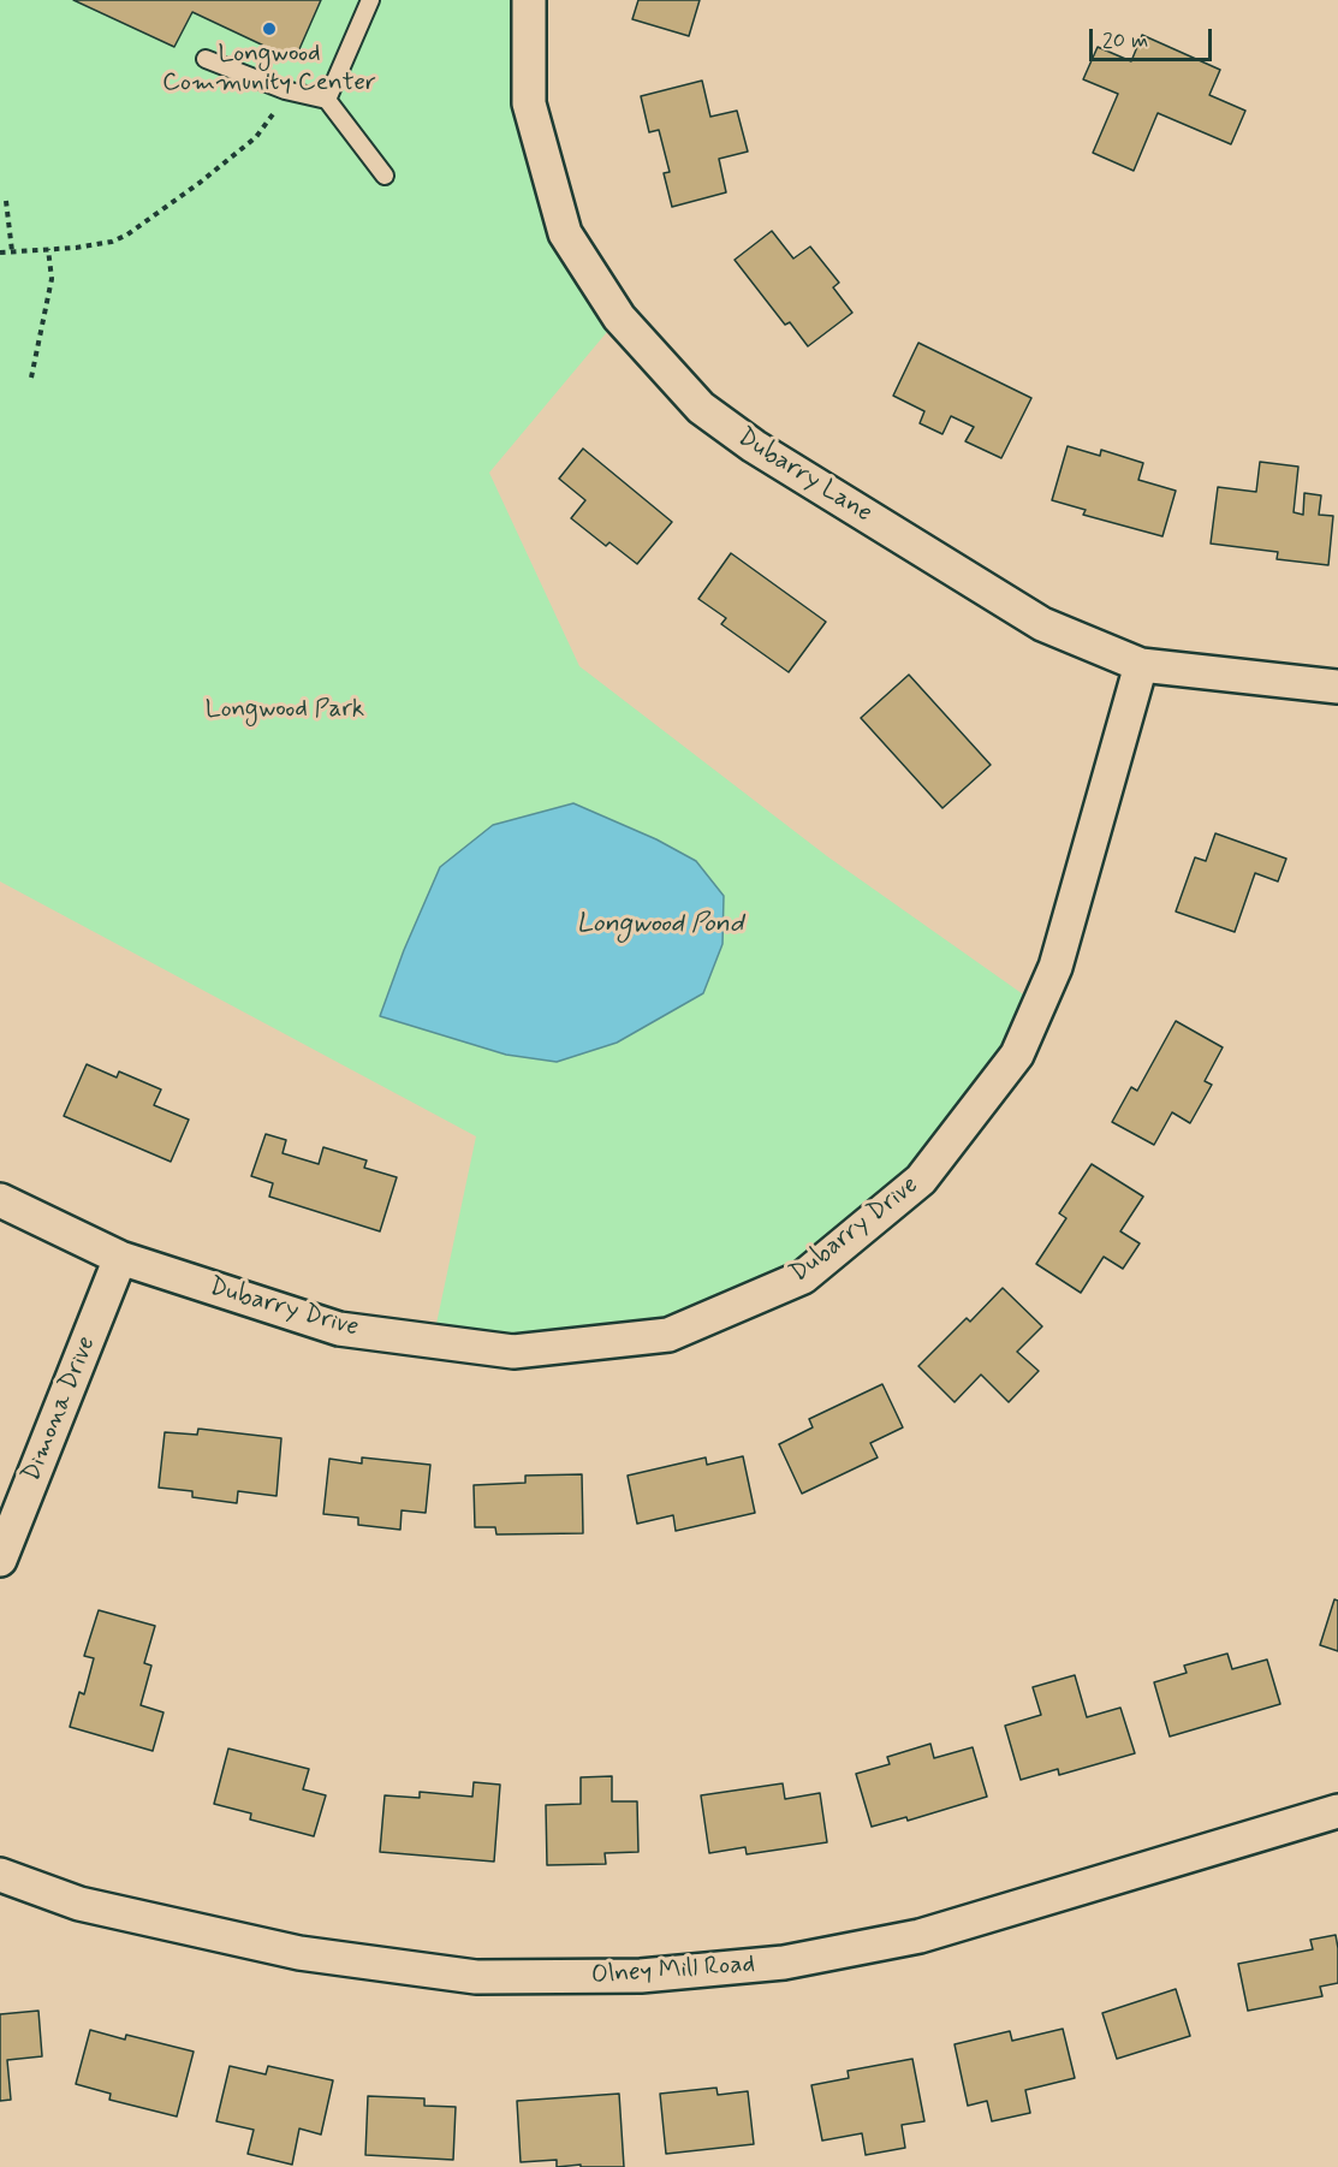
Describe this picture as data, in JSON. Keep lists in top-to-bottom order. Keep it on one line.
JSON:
{"streets":{"street":["Dubarry Lane","Dubarry Drive","Dimona Drive","Olney Mill Road"]},"crossings":[["Dubarry Lane","Dubarry Drive"],["Dubarry Drive","Dimona Drive"]],"water":["Longwood Pond"],"parks":["Longwood Park"],"places":["Longwood Community Center"],"scale_bar":"20 m"}
